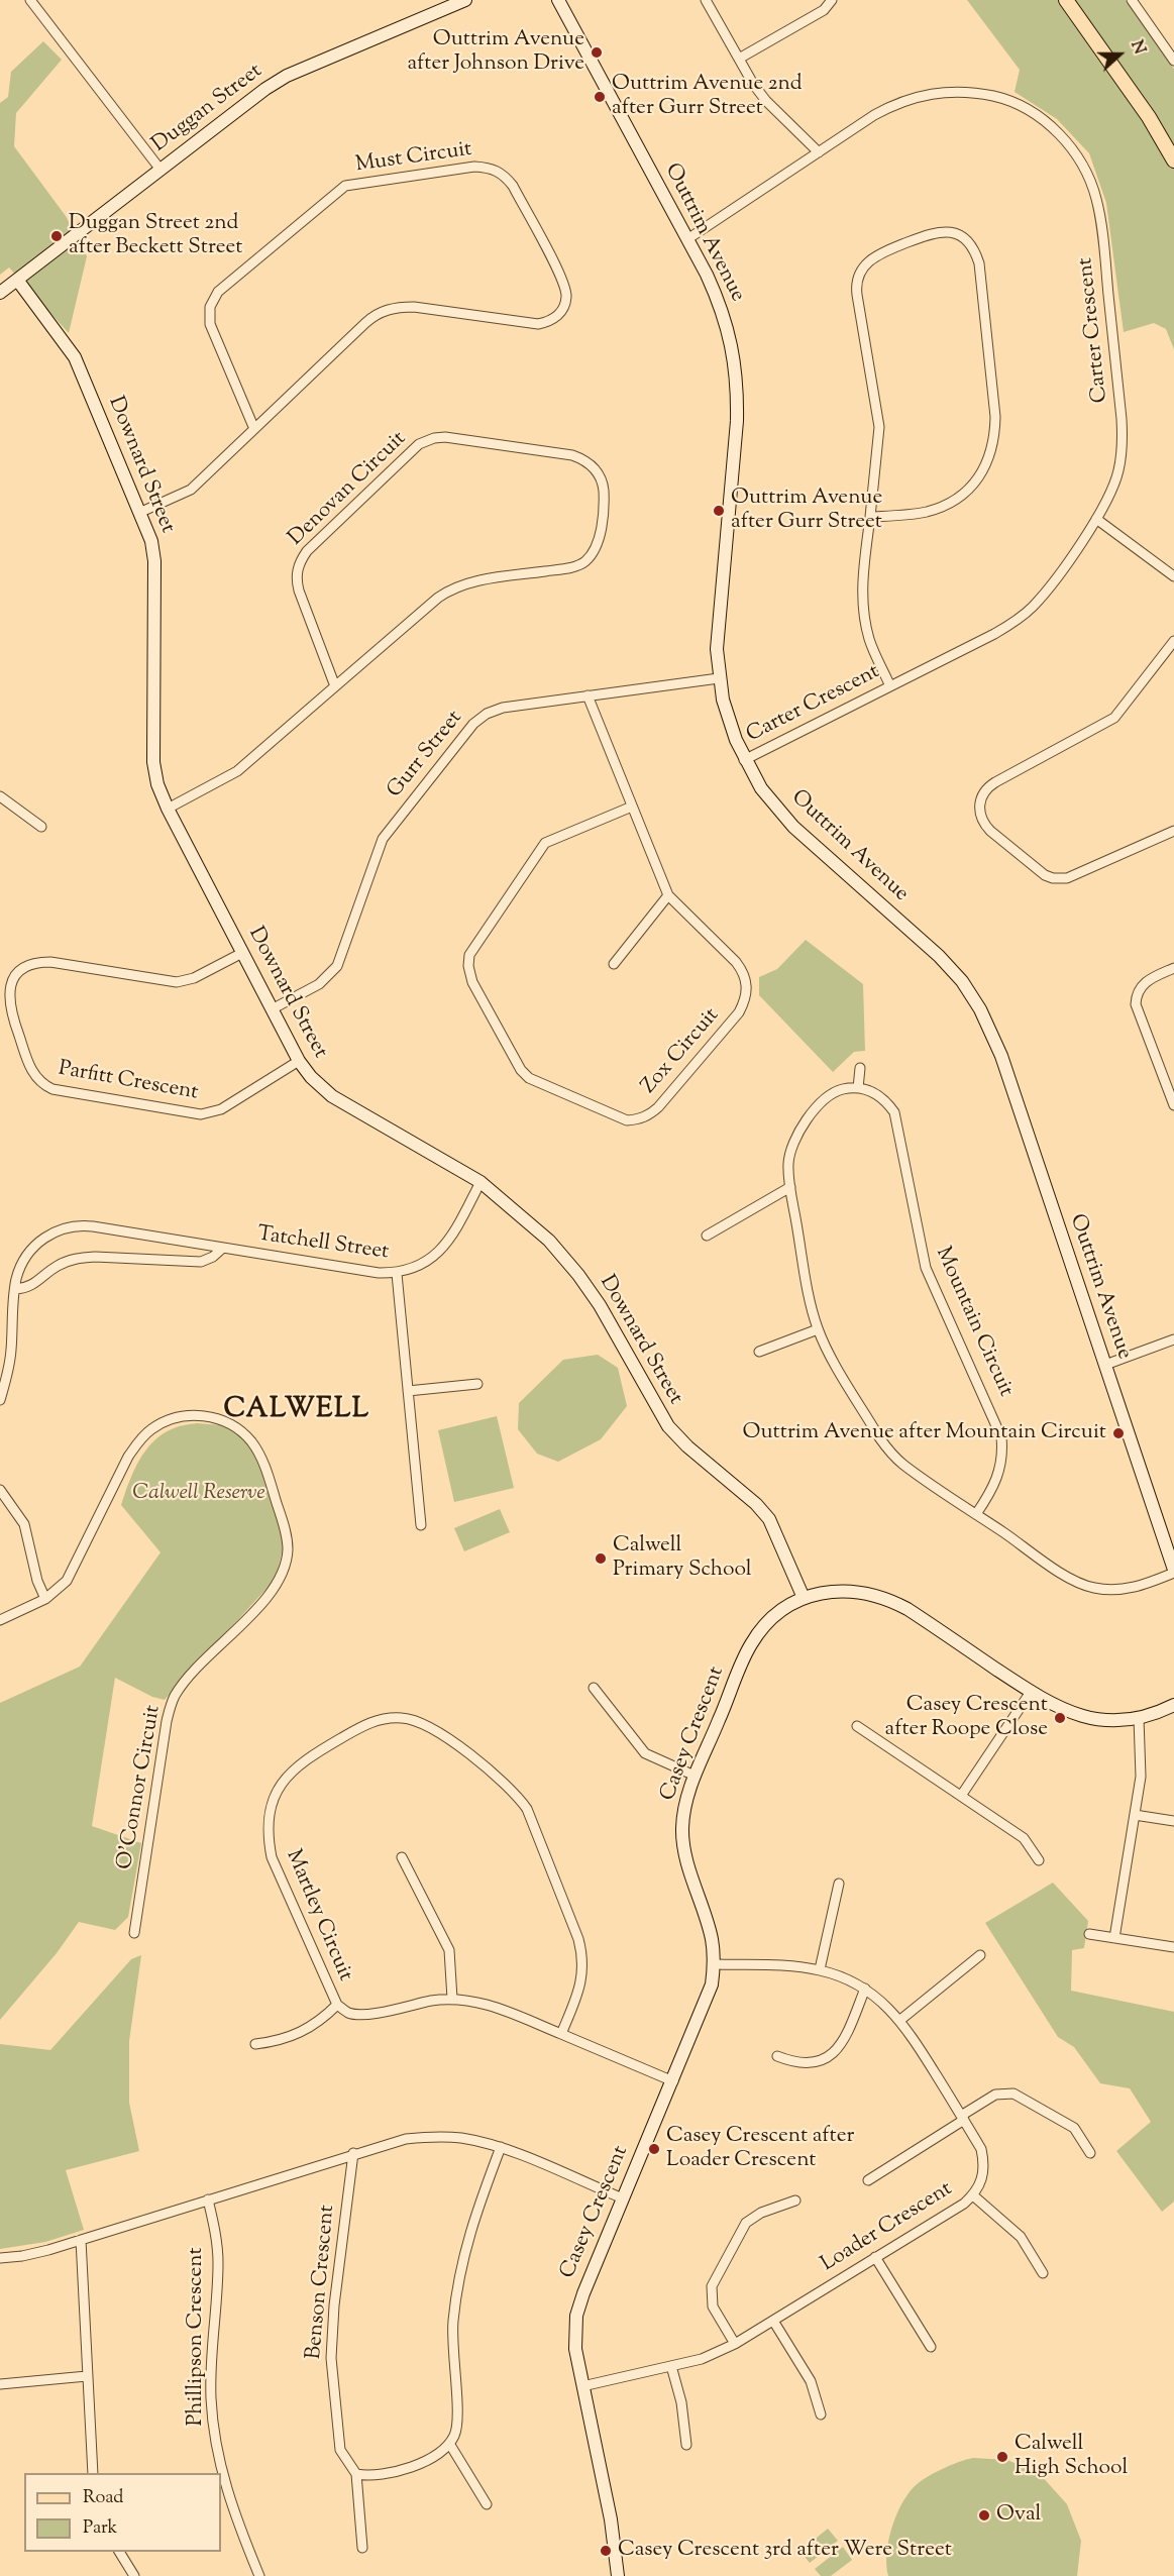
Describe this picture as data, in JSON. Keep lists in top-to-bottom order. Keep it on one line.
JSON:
{"streets":{"street":["Duggan Street","Must Circuit","Outtrim Avenue","Carter Crescent","Downard Street","Denovan Circuit","Gurr Street","Zox Circuit","Parfitt Crescent","Tatchell Street","Mountain Circuit","Casey Crescent","O'Connor Circuit","Martley Circuit","Loader Crescent","Benson Crescent","Phillipson Crescent"]},"crossings":[["Duggan Street","Downard Street"],["Must Circuit","Downard Street"],["Outtrim Avenue","Carter Crescent"],["Outtrim Avenue","Gurr Street"],["Downard Street","Denovan Circuit"],["Downard Street","Gurr Street"],["Downard Street","Parfitt Crescent"],["Downard Street","Tatchell Street"],["Downard Street","Casey Crescent"],["Gurr Street","Zox Circuit"],["Casey Crescent","Martley Circuit"],["Casey Crescent","Loader Crescent"]],"districts":["CALWELL"],"parks":["Calwell Reserve"],"places":["Outtrim Avenue after Johnson Drive","Outtrim Avenue 2nd after Gurr Street","Duggan Street 2nd after Beckett Street","Outtrim Avenue after Gurr Street","Outtrim Avenue after Mountain Circuit","Calwell Primary School","Casey Crescent after Roope Close","Casey Crescent after Loader Crescent","Calwell High School","Oval","Casey Crescent 3rd after Were Street"],"legend":["Road","Park"],"north":"right"}
